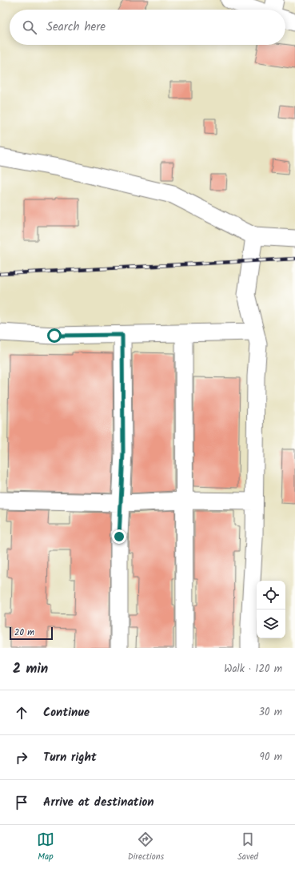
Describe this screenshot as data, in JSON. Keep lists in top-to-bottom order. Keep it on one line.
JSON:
{"scale_bar":"20 m","page":{"search":"Search here","scale":"20 m","heading":["2 min","Walk · 120 m"],"list":[["Continue","30 m"],["Turn right","90 m"],"Arrive at destination"],"nav":["Map","Directions","Saved"]}}
